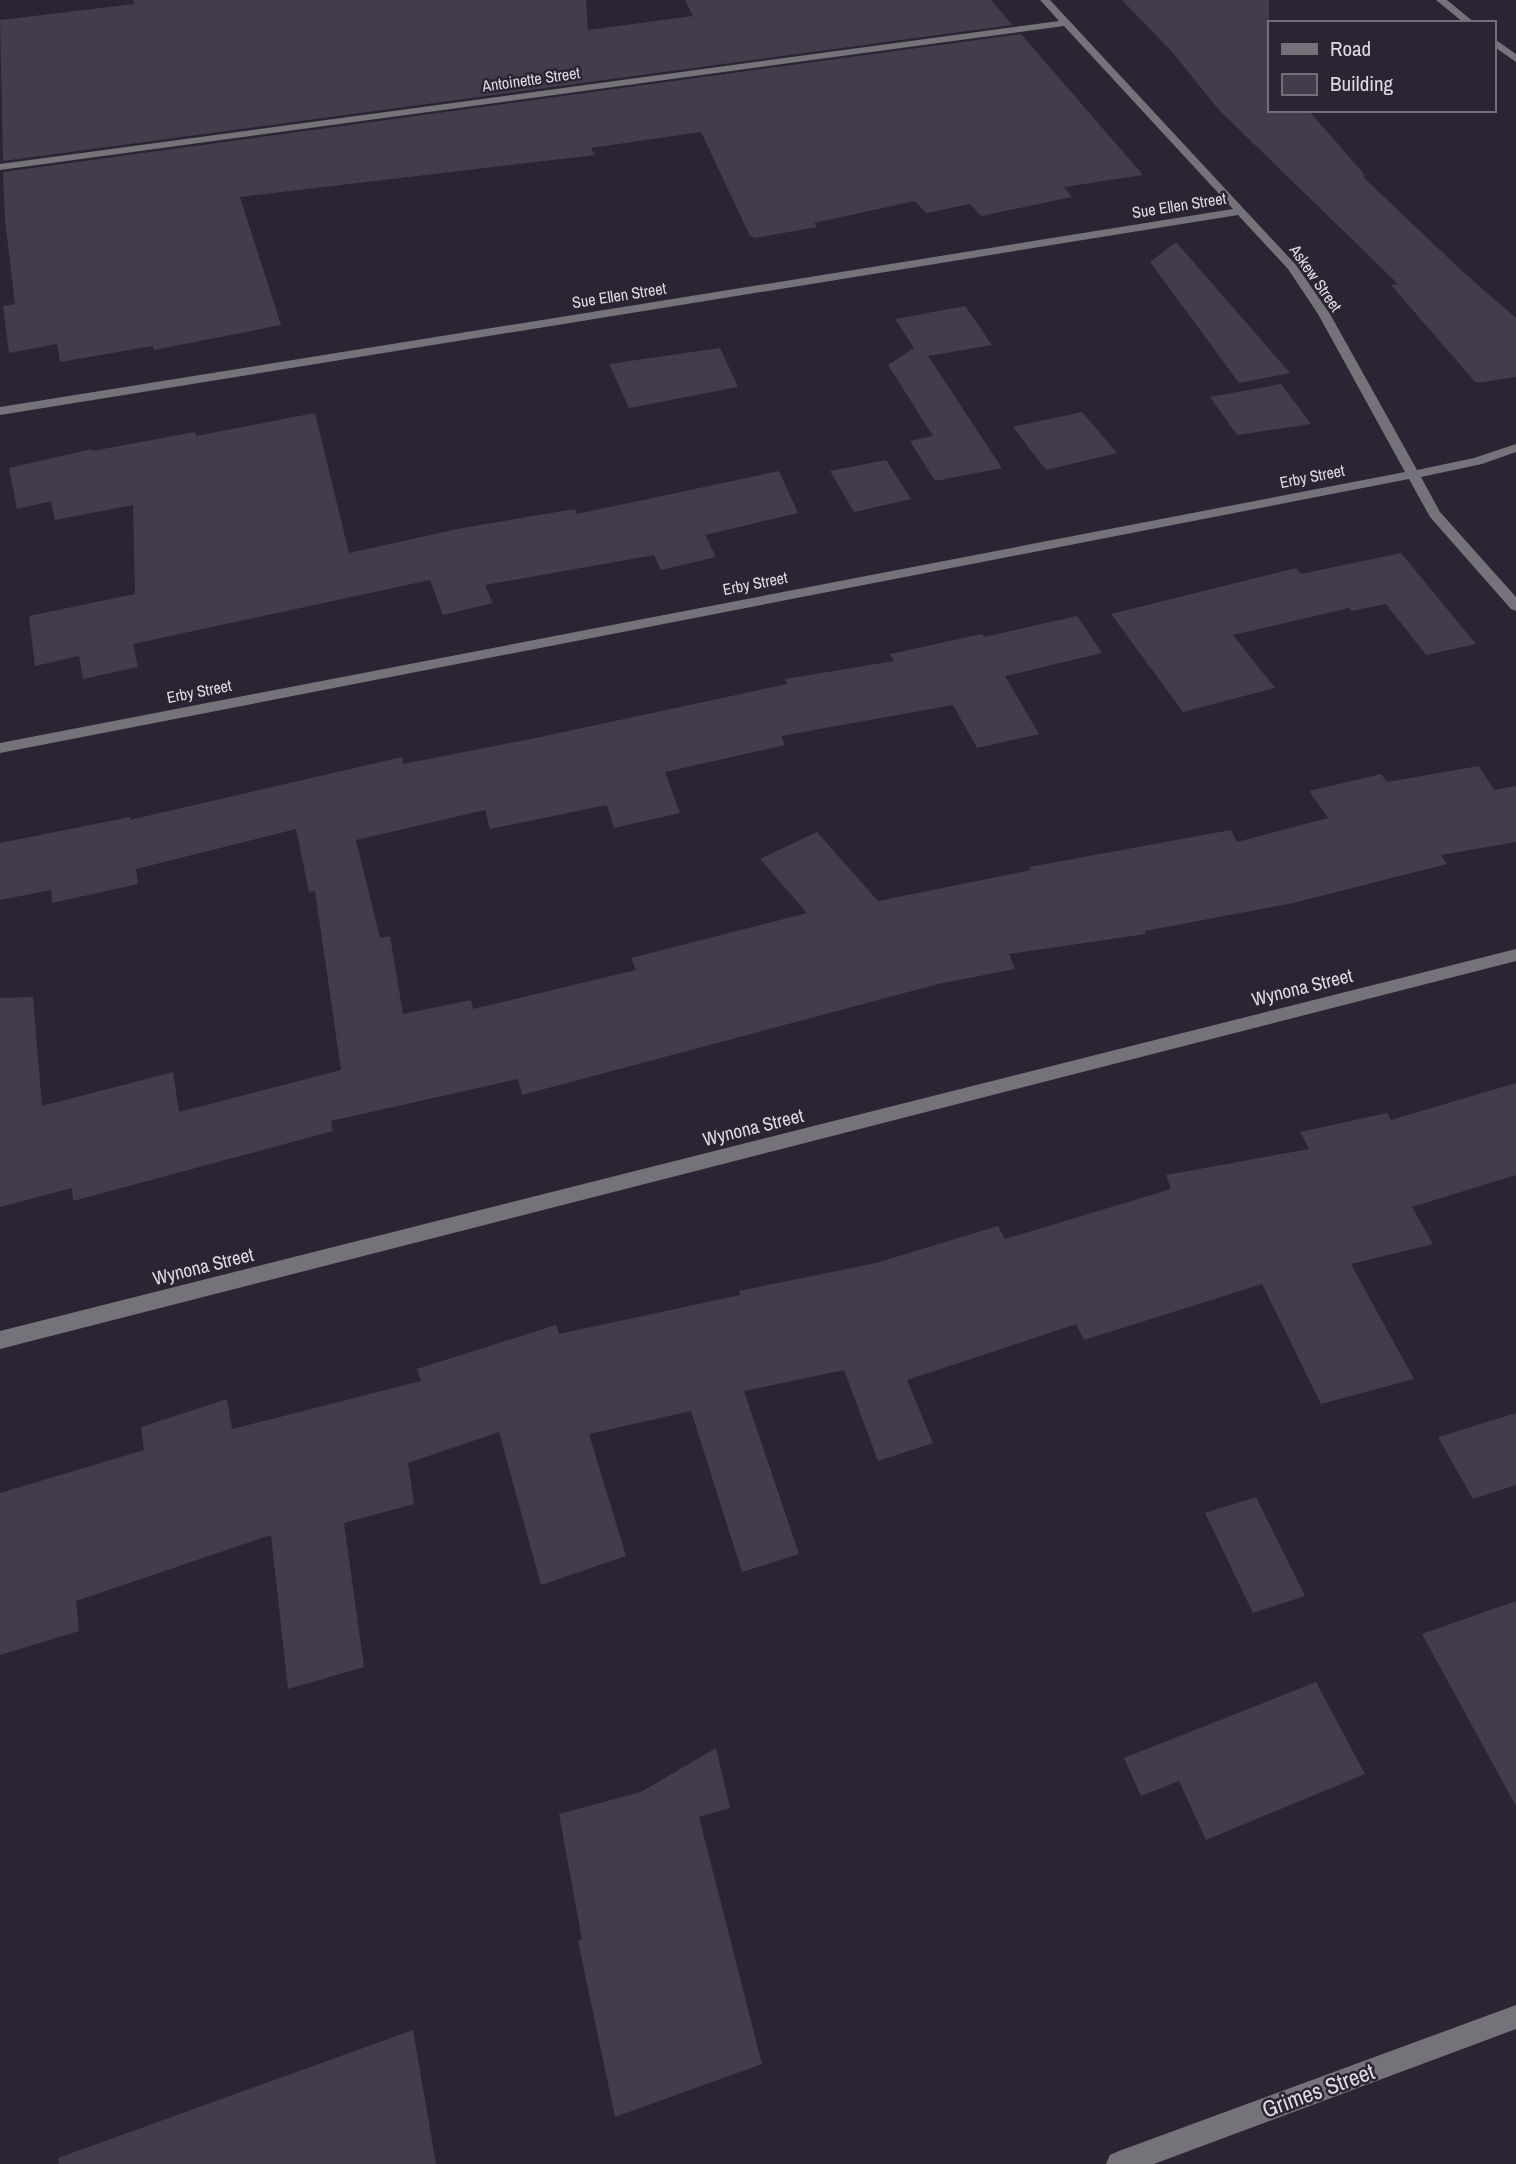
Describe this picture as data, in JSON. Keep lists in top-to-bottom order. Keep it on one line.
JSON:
{"streets":{"street":["Antoinette Street","Sue Ellen Street","Askew Street","Erby Street","Wynona Street","Grimes Street"]},"crossings":[["Antoinette Street","Askew Street"],["Sue Ellen Street","Askew Street"],["Askew Street","Erby Street"]],"legend":["Road","Building"]}
